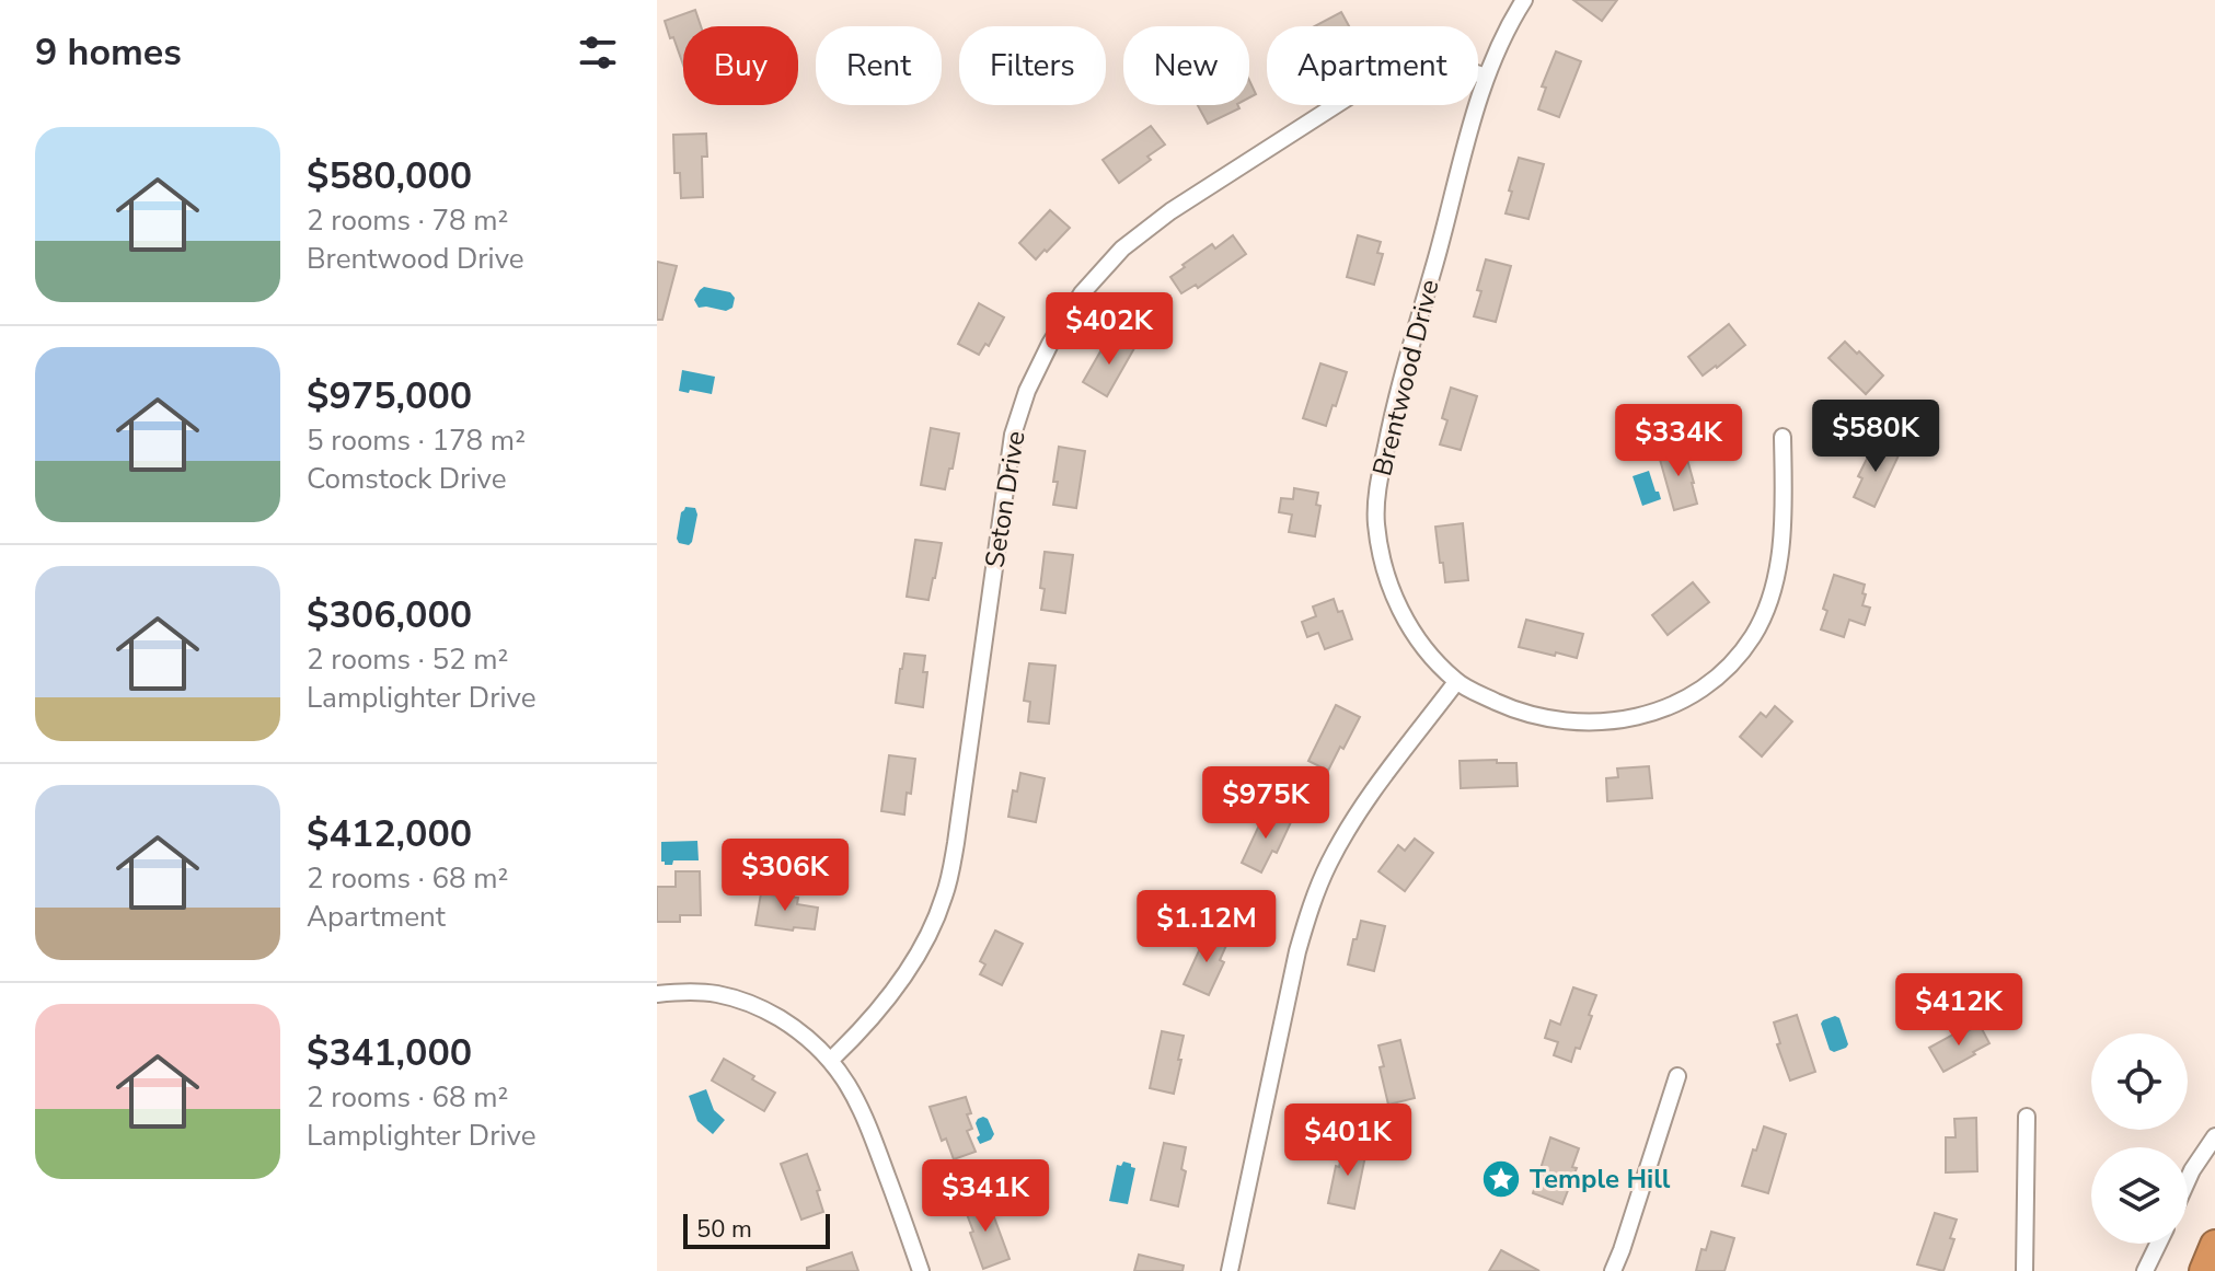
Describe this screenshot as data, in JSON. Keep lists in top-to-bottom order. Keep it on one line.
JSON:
{"streets":{"street":["Brentwood Drive","Seton Drive"]},"crossings":[["Brentwood Drive","Seton Drive"]],"places":{"place":["Temple Hill"]},"scale_bar":"50 m","page":{"heading":"9 homes","chip":["Buy","Rent","Filters","New","Apartment"],"list":[{"name":"$580,000","note":"2 rooms · 78 m² · Brentwood Drive"},{"name":"$975,000","note":"5 rooms · 178 m² · Comstock Drive"},{"name":"$306,000","note":"2 rooms · 52 m² · Lamplighter Drive"},{"name":"$412,000","note":"2 rooms · 68 m² · Apartment"},{"name":"$341,000","note":"2 rooms · 68 m² · Lamplighter Drive"}],"price":["$402K","$580K","$334K","$975K","$306K","$1.12M","$412K","$401K","$341K"],"scale":"50 m"}}
